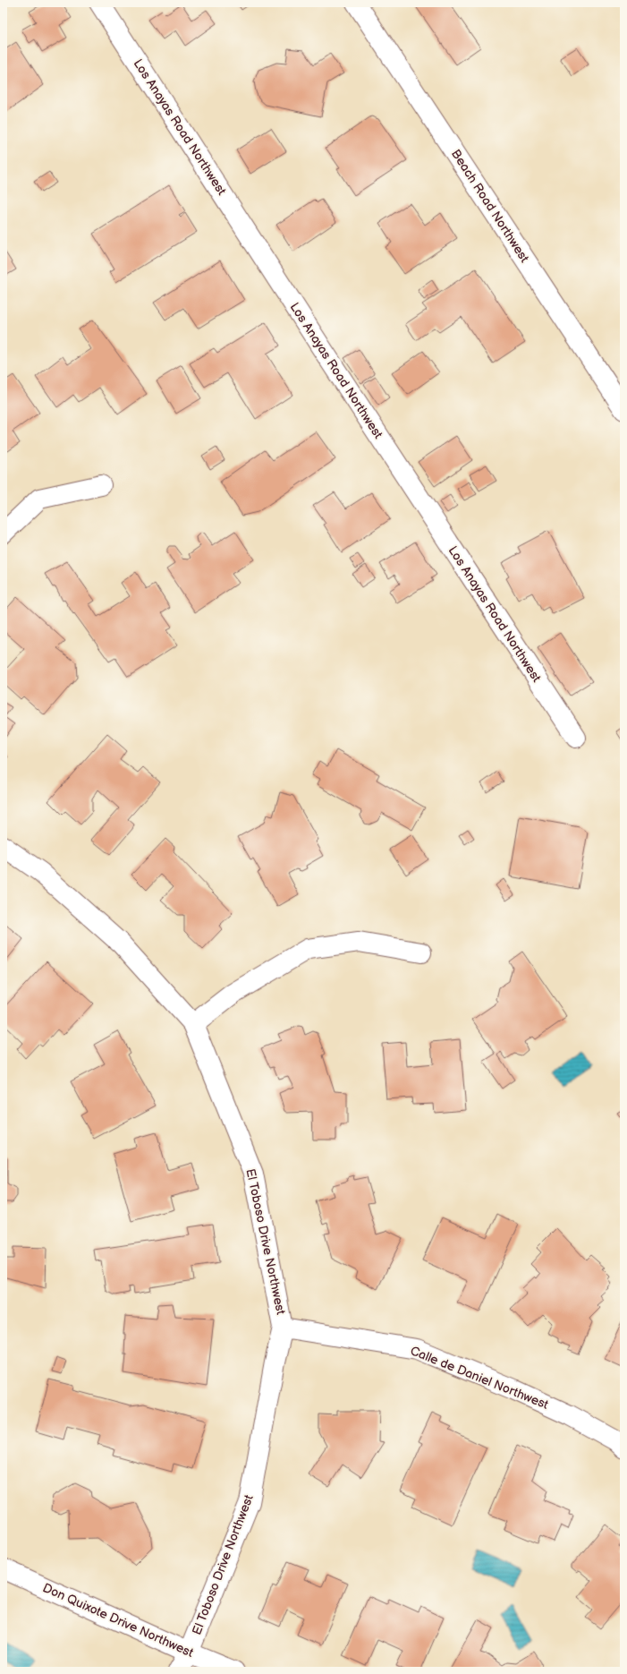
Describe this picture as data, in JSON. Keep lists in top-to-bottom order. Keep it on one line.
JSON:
{"streets":{"street":["Los Anayas Road Northwest","Beach Road Northwest","El Toboso Drive Northwest","Calle de Daniel Northwest","Don Quixote Drive Northwest"]},"crossings":[["El Toboso Drive Northwest","Calle de Daniel Northwest"],["El Toboso Drive Northwest","Don Quixote Drive Northwest"]]}
